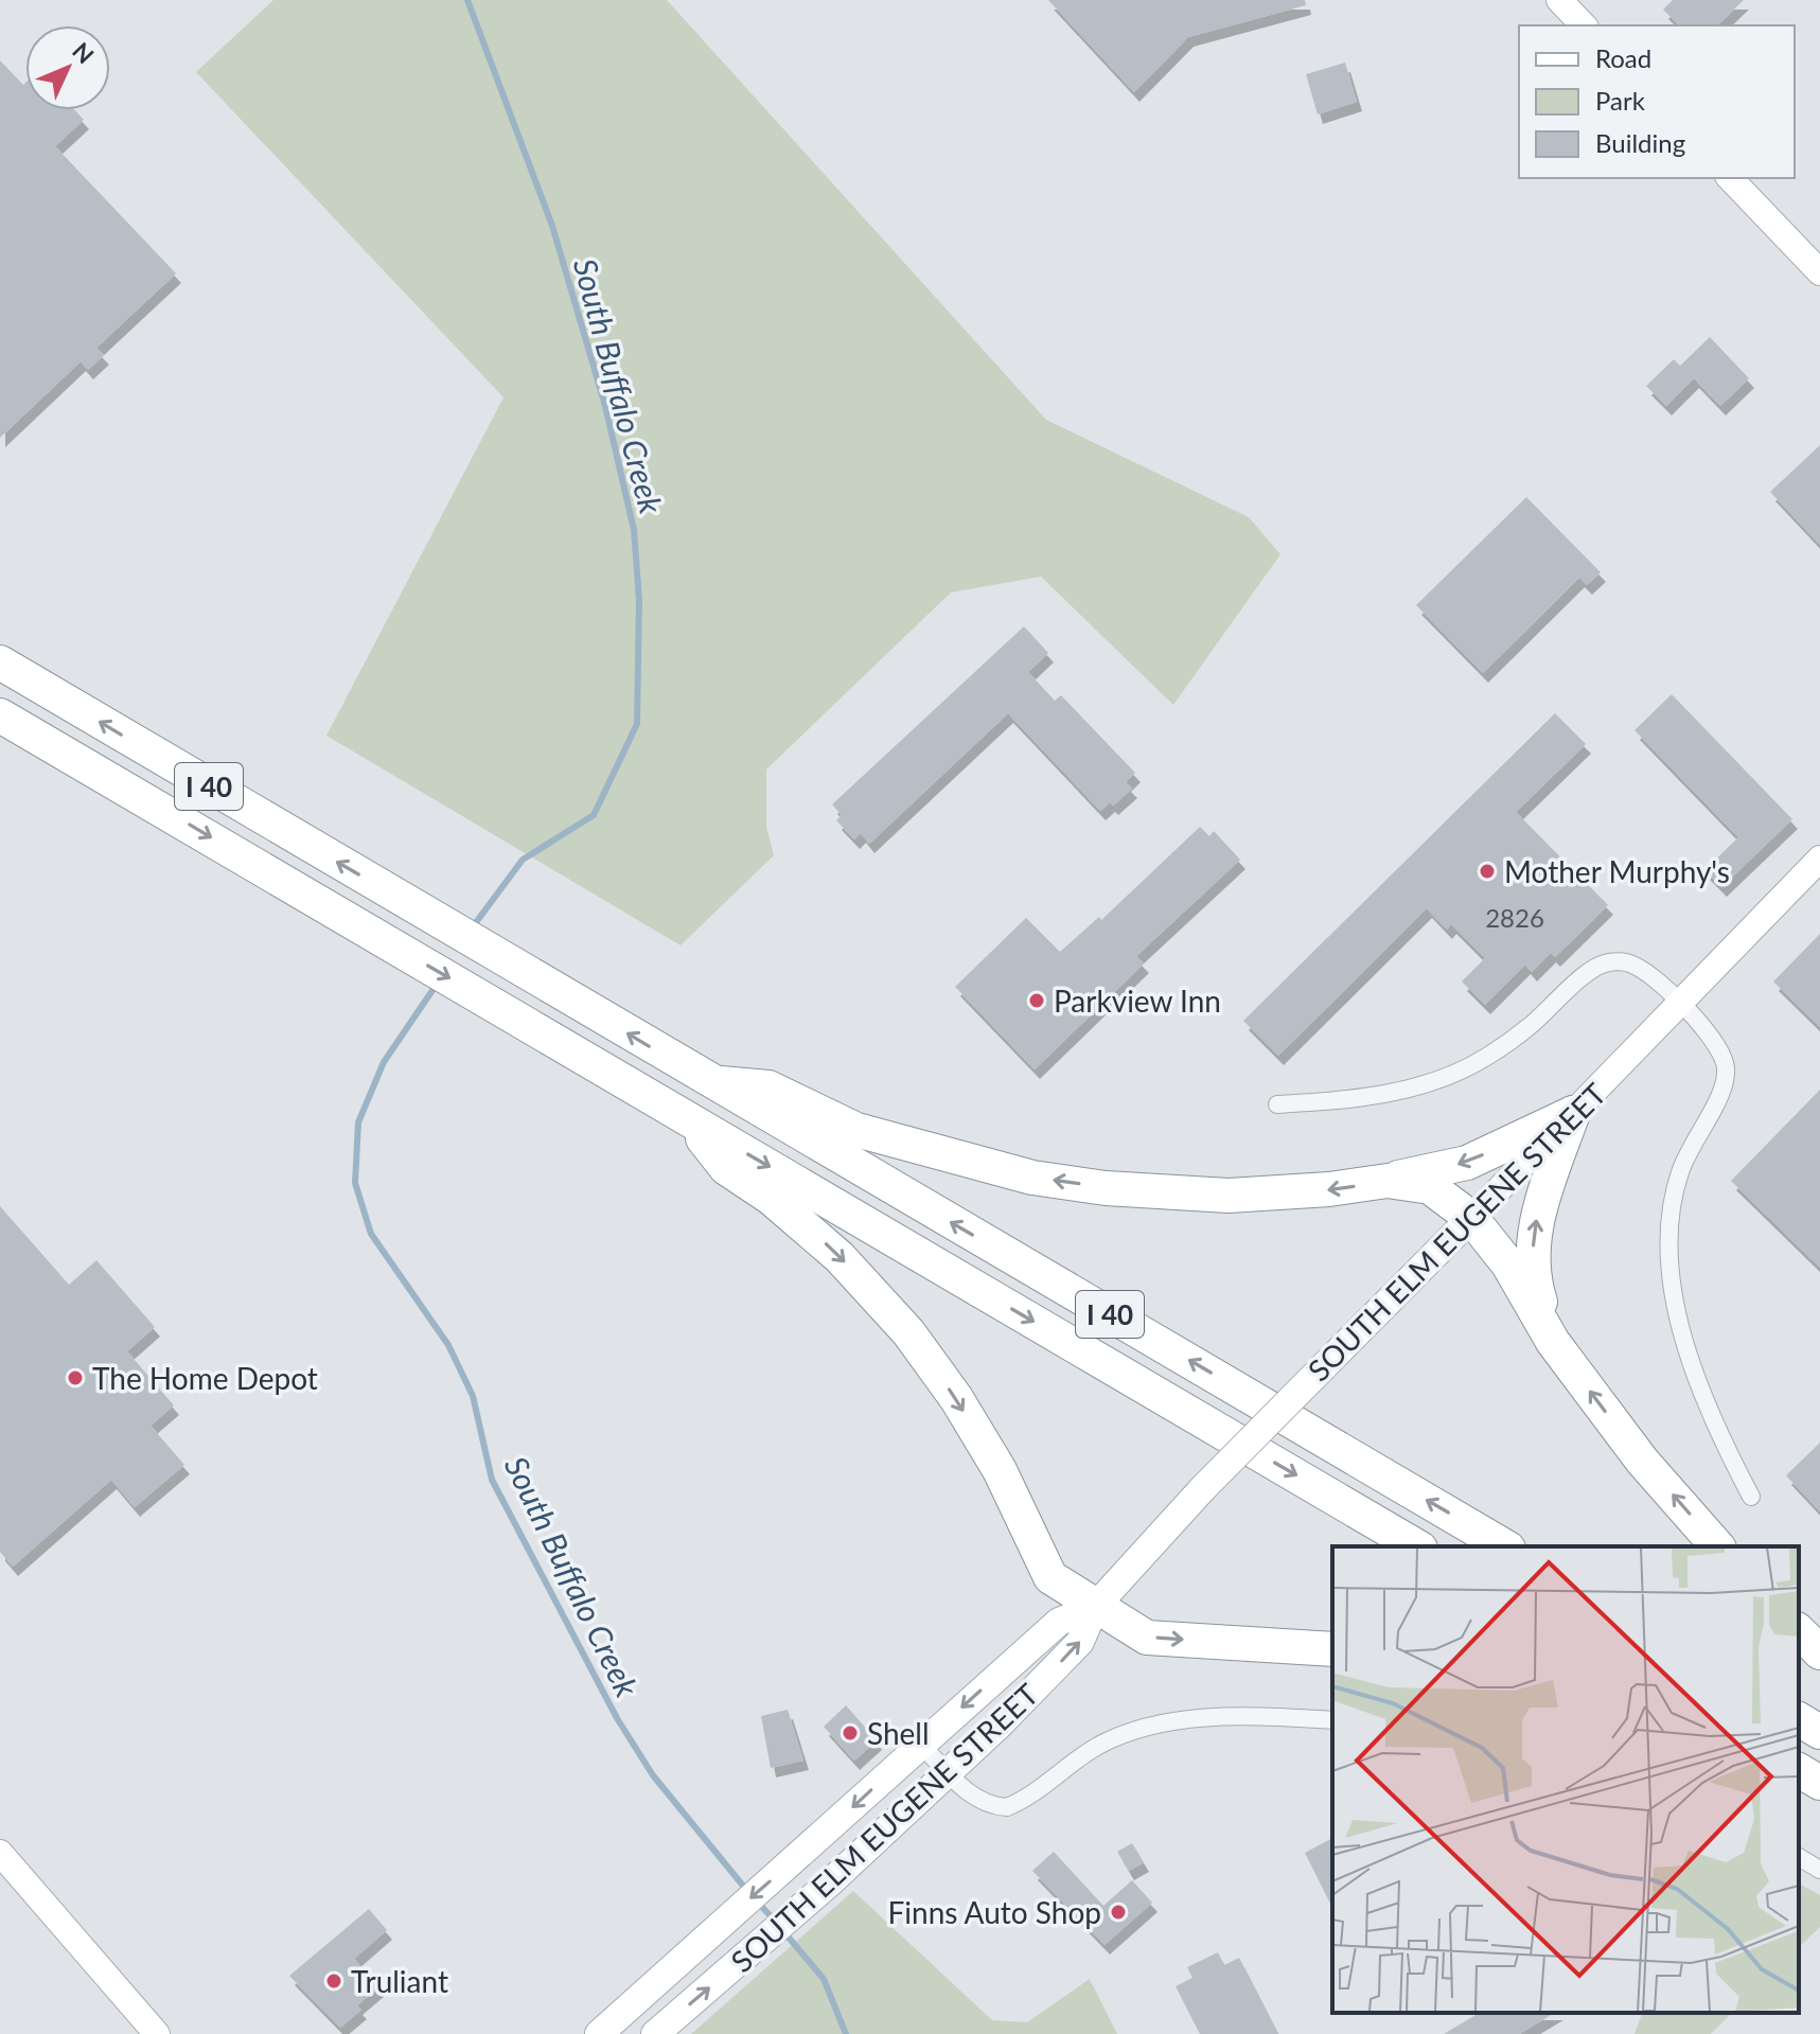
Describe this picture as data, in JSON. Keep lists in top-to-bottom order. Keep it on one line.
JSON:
{"streets":{"highway":["I 40"],"main road":["SOUTH ELM EUGENE STREET"]},"water":["South Buffalo Creek"],"places":["Mother Murphy's","Parkview Inn","The Home Depot","Shell","Finns Auto Shop","Truliant"],"house_numbers":["2826"],"legend":["Road","Park","Building"],"north":"top right"}
